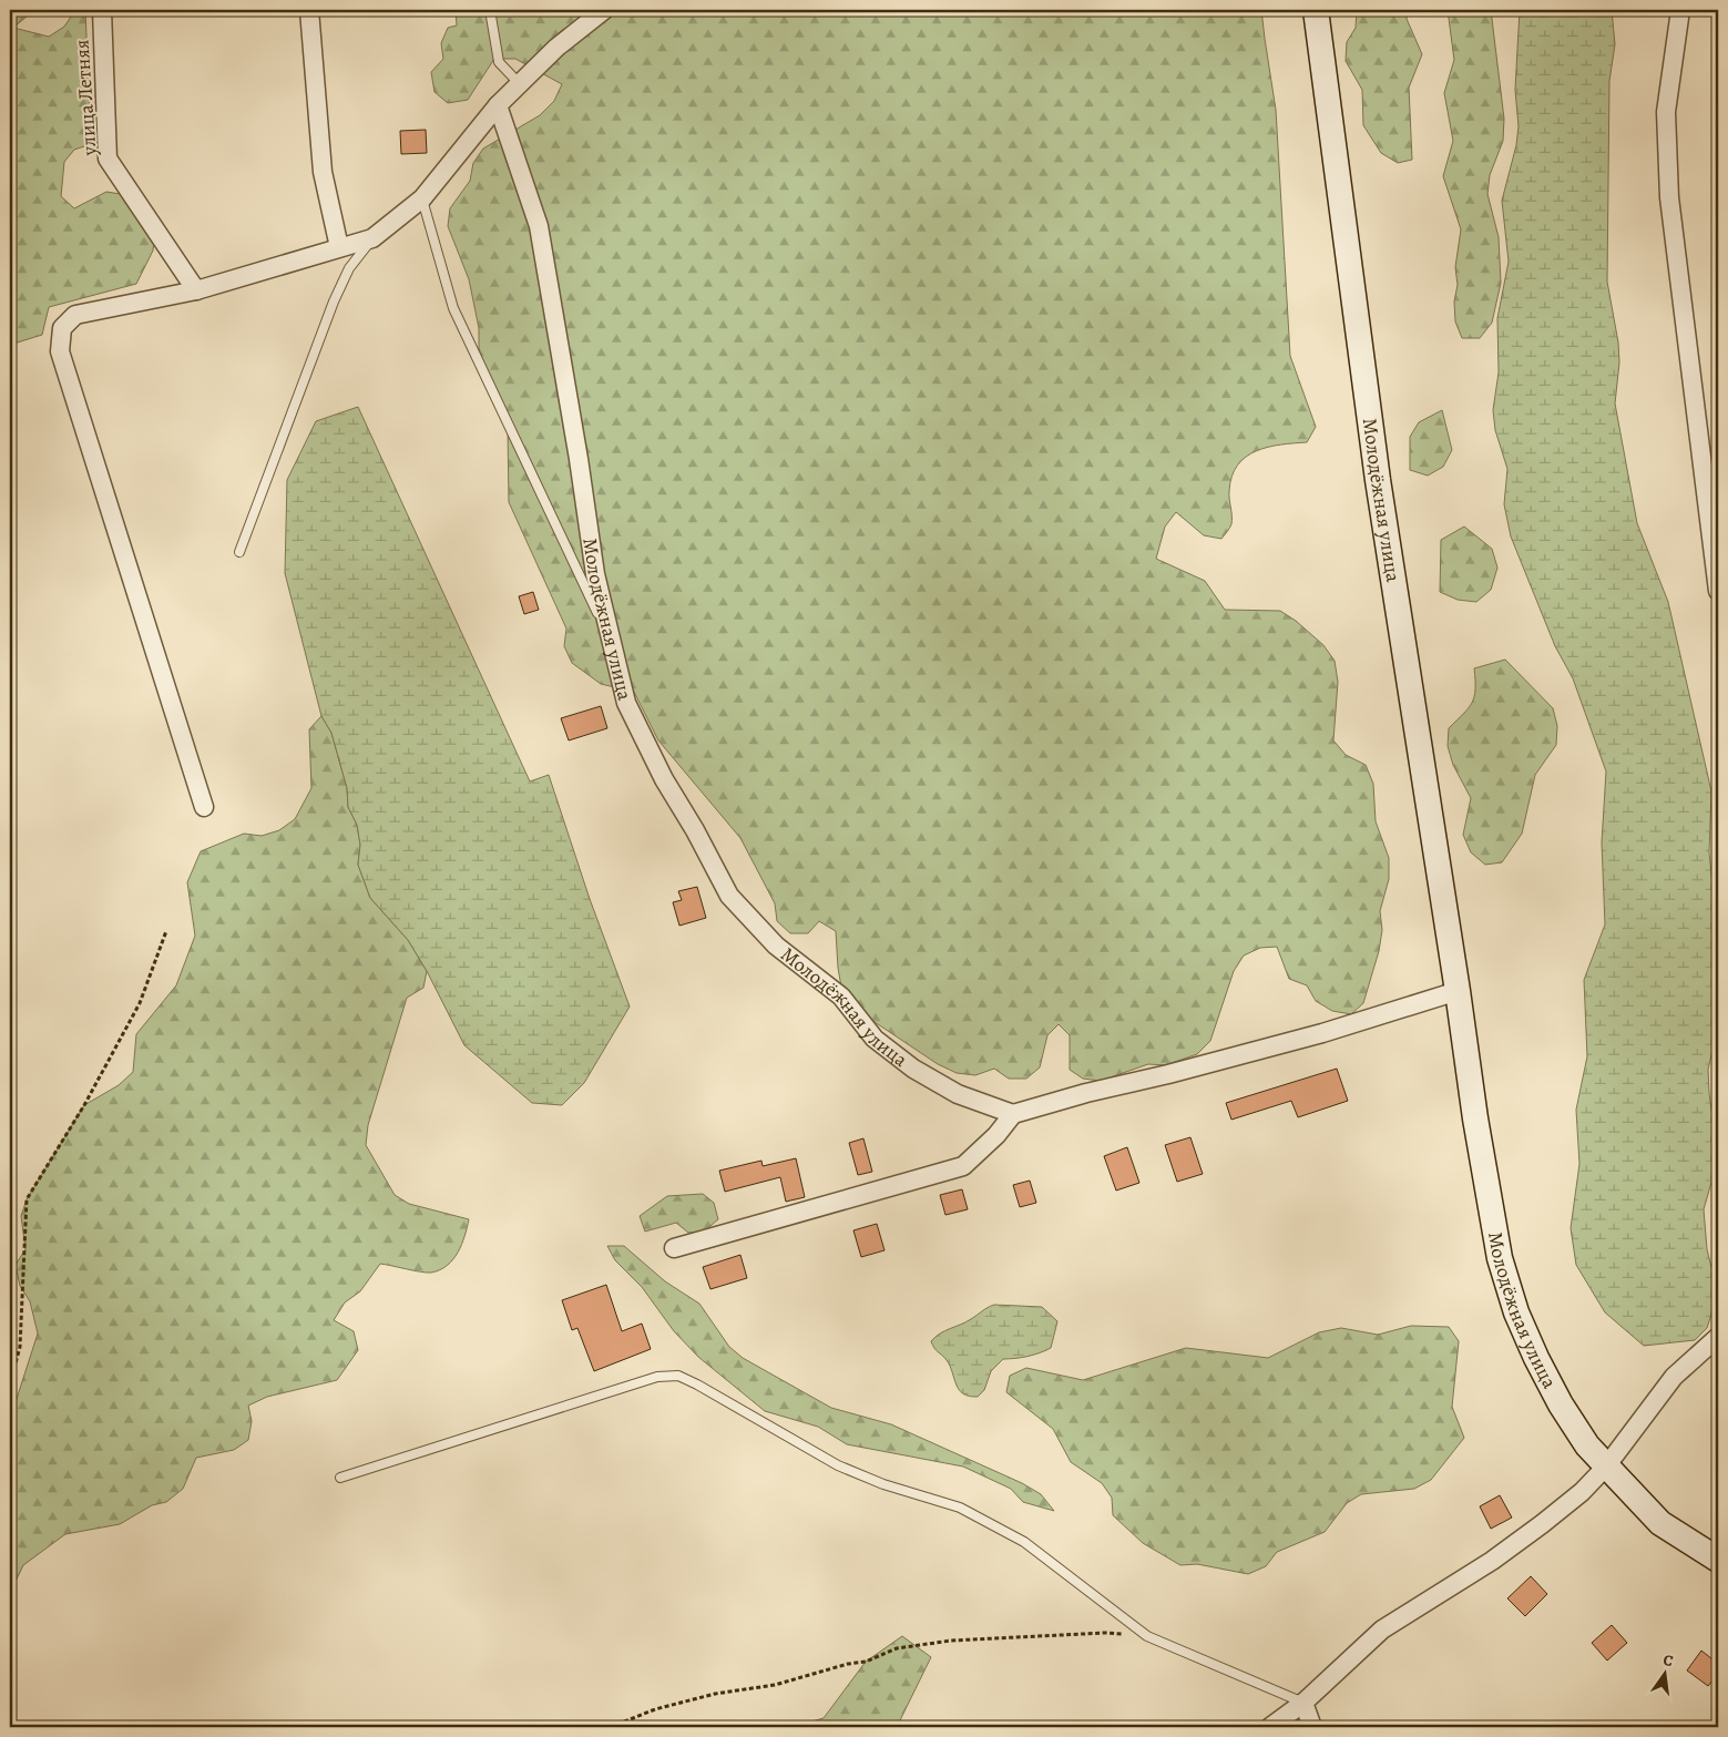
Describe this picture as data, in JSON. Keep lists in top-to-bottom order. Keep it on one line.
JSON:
{"streets":{"street":["улица Летняя","Молодёжная улица"]},"north":"top"}
